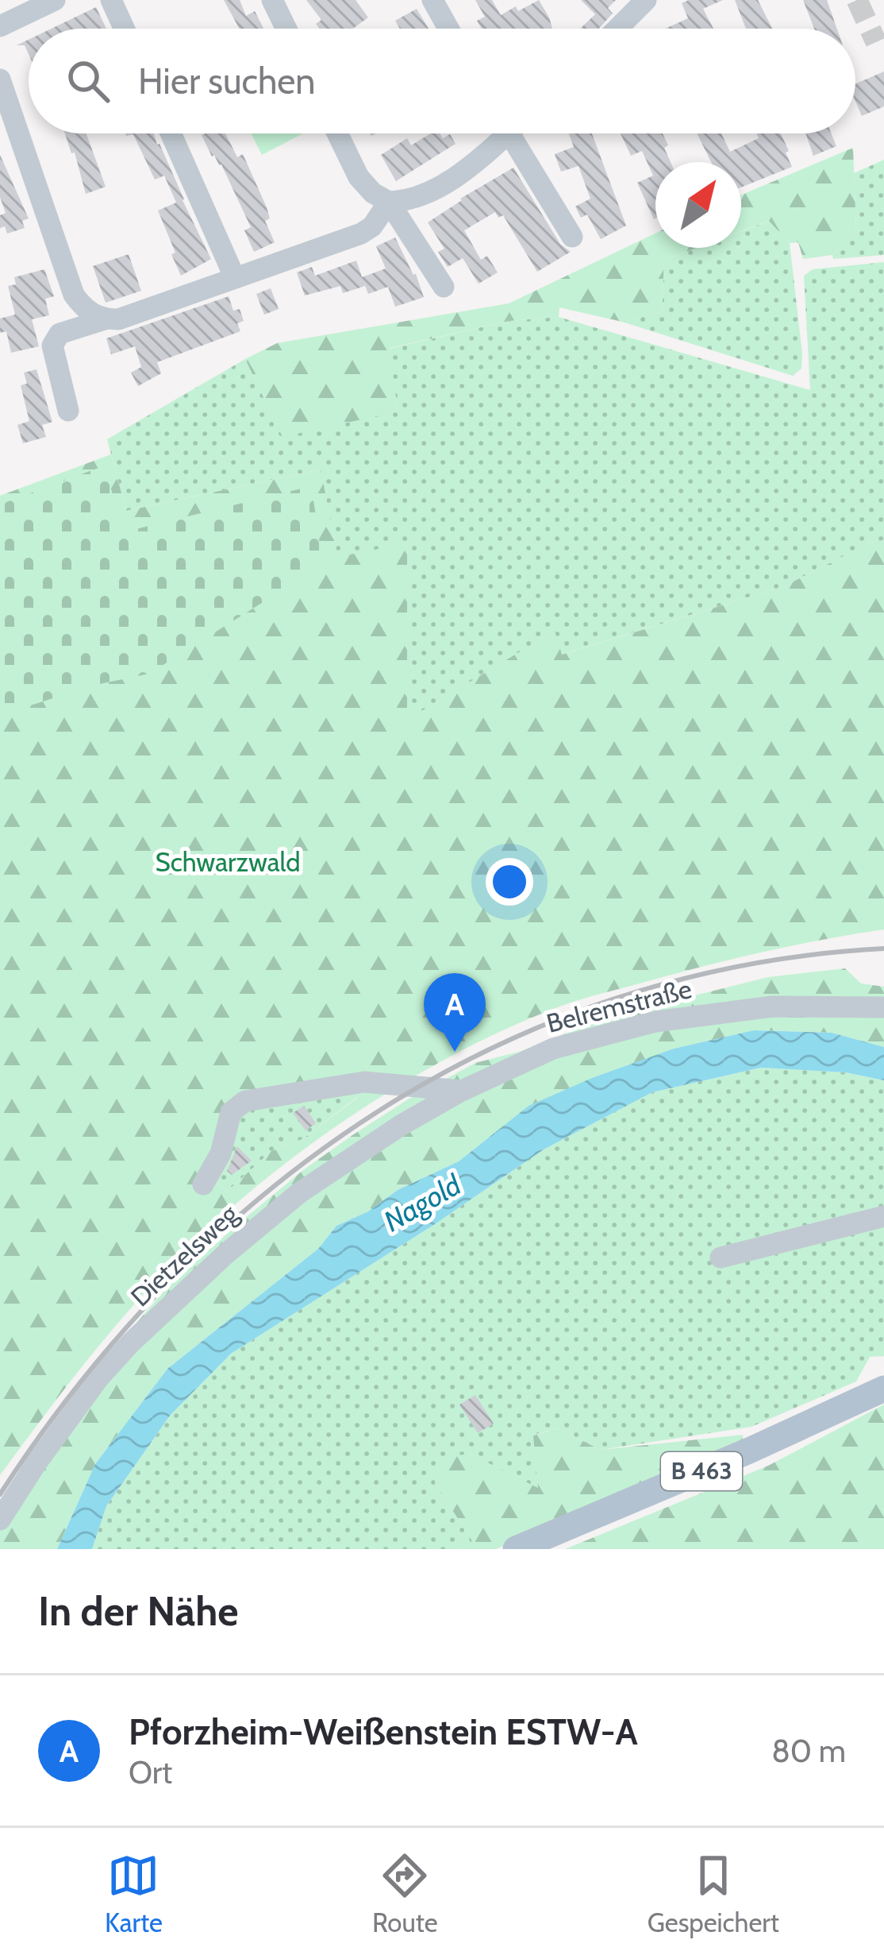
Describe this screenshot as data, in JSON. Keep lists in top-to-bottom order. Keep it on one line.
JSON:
{"streets":{"main road":["B 463"],"street":["Belremstraße","Dietzelsweg"]},"crossings":[["Belremstraße","Dietzelsweg"]],"water":["Nagold"],"parks":["Schwarzwald"],"north":"top right","page":{"search":"Hier suchen","pins":"A","heading":"In der Nähe","list":[{"mark":"A","name":"Pforzheim-Weißenstein ESTW-A","note":"Ort","value":"80 m"}],"nav":["Karte","Route","Gespeichert"]}}
